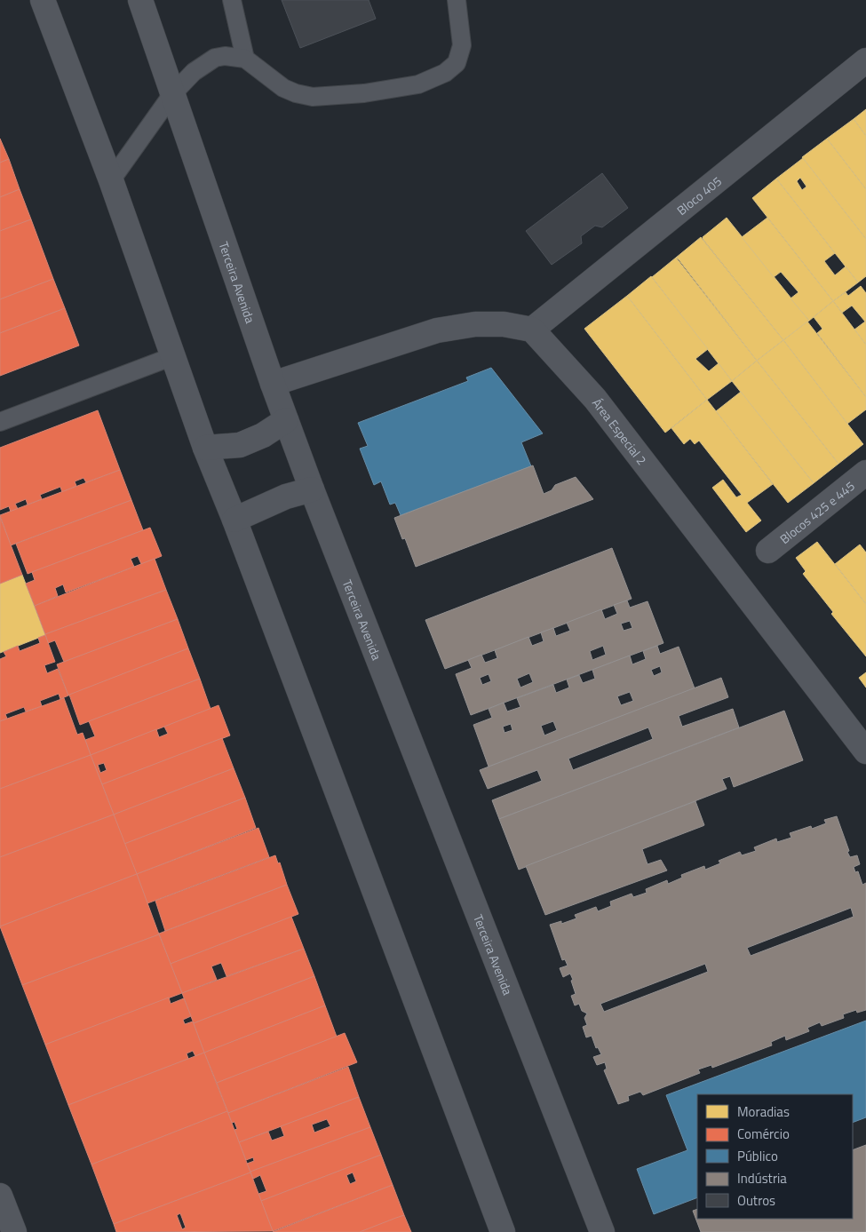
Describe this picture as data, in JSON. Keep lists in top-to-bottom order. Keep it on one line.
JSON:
{"streets":{"street":["Bloco 405","Terceira Avenida","Área Especial 2","Blocos 425 e 445"]},"crossings":[["Bloco 405","Área Especial 2"]],"legend":["Moradias","Comércio","Público","Indústria","Outros"]}
